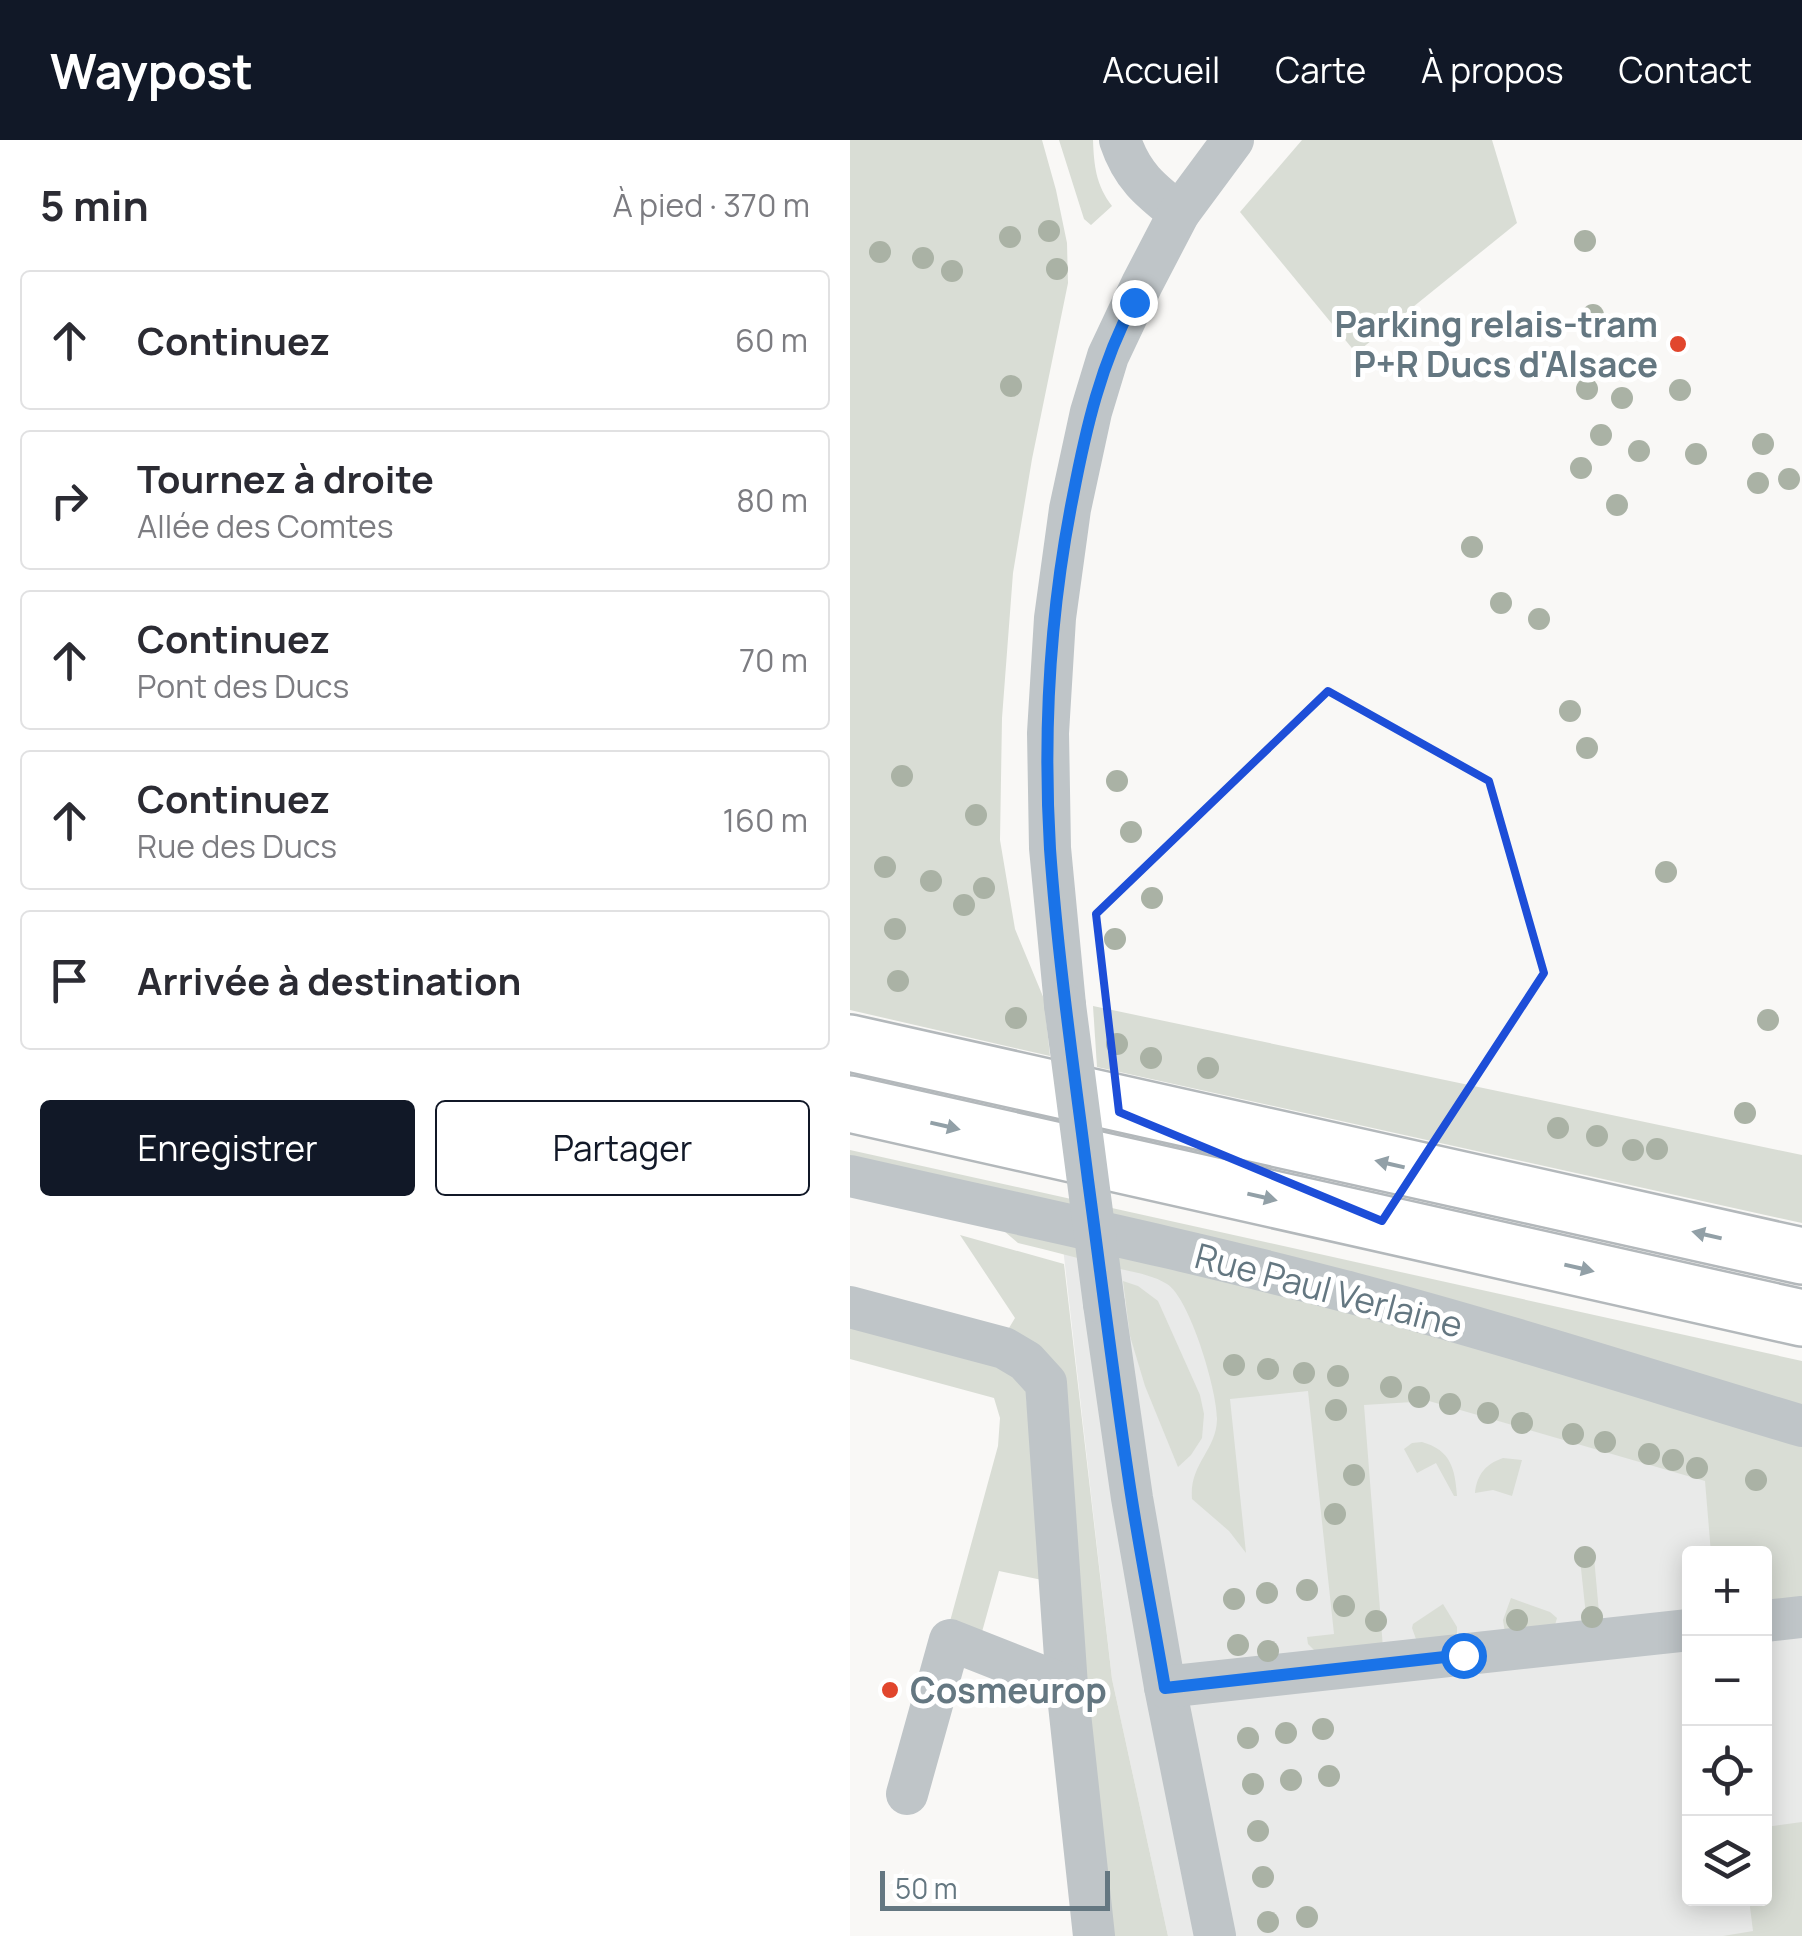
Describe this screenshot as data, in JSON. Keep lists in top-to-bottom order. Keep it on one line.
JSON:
{"streets":{"street":["Rue Paul Verlaine"]},"places":["Parking relais-tram P+R Ducs d'Alsace","Cosmeurop"],"scale_bar":"50 m","page":{"header":"Waypost","nav":["Accueil","Carte","À propos","Contact"],"heading":["5 min","À pied · 370 m"],"list":[["Continuez","60 m"],["Tournez à droite","Allée des Comtes","80 m"],["Continuez","Pont des Ducs","70 m"],["Continuez","Rue des Ducs","160 m"],"Arrivée à destination"],"buttons":["Enregistrer","Partager"],"map_buttons":["+","−"],"scale":"50 m"}}
